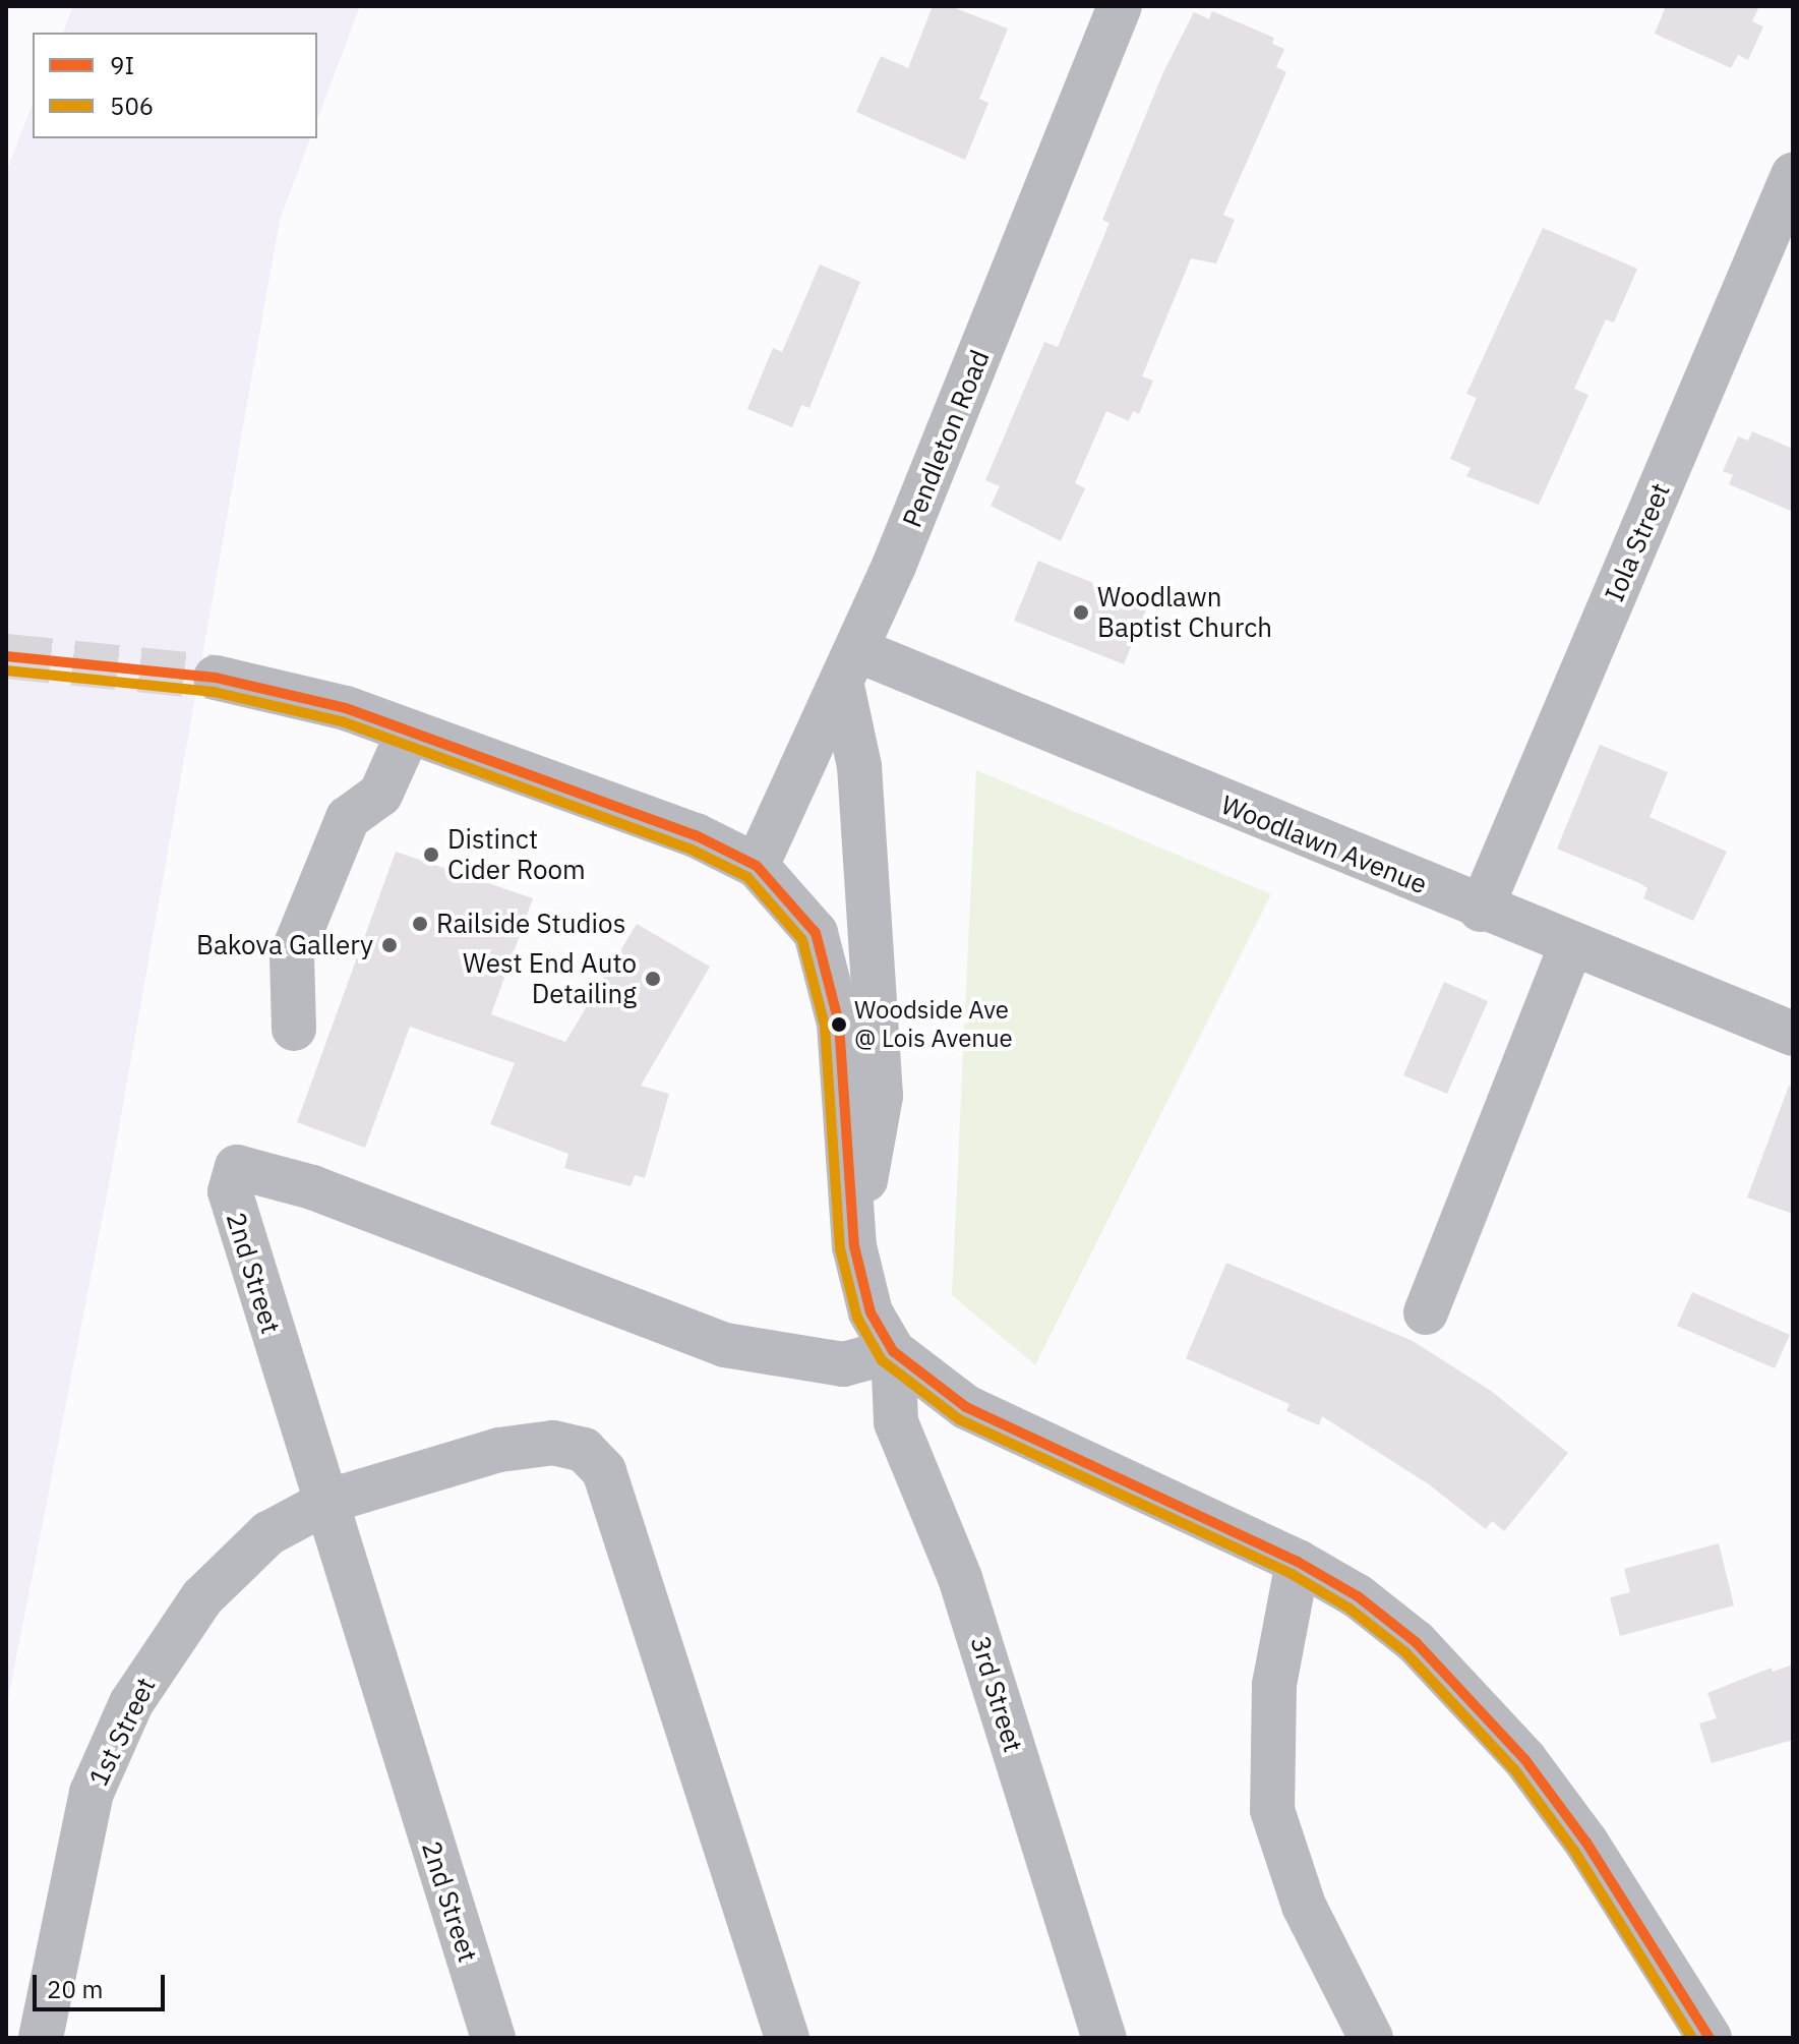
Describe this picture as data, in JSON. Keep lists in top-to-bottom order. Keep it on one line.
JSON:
{"streets":{"street":["Pendleton Road","Iola Street","Woodlawn Avenue","2nd Street","3rd Street","1st Street"]},"crossings":[["Pendleton Road","Woodlawn Avenue"],["Iola Street","Woodlawn Avenue"],["2nd Street","3rd Street"],["2nd Street","1st Street"]],"places":["Woodlawn Baptist Church","Distinct Cider Room","Railside Studios","Bakova Gallery","West End Auto Detailing","Woodside Ave @ Lois Avenue"],"lines":["transit line 9I","transit line 506"],"legend":["9I","506"],"scale_bar":"20 m"}
